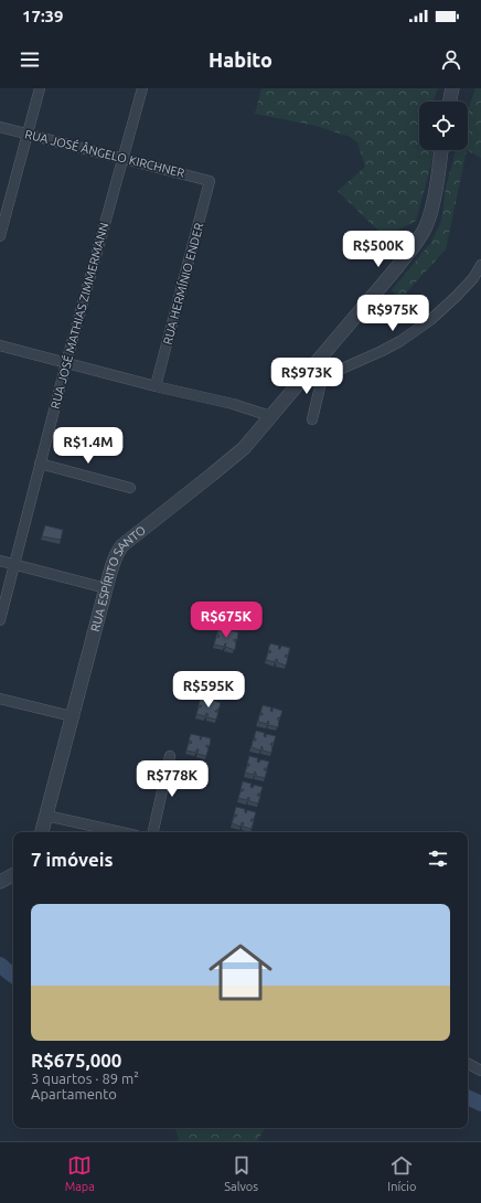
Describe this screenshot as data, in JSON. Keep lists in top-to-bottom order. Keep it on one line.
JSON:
{"streets":{"street":["RUA JOSÉ ÂNGELO KIRCHNER","RUA HERMÍNIO ENDER","RUA JOSÉ MATHIAS ZIMMERMANN","RUA ESPÍRITO SANTO"]},"crossings":[["RUA JOSÉ ÂNGELO KIRCHNER","RUA HERMÍNIO ENDER"],["RUA JOSÉ ÂNGELO KIRCHNER","RUA JOSÉ MATHIAS ZIMMERMANN"]],"page":{"status":"17:39","header":"Habito","price":["R$500K","R$975K","R$973K","R$1.4M","R$675K","R$595K","R$778K"],"heading":"7 imóveis","list":[{"name":"R$675,000","note":"3 quartos · 89 m² · Apartamento"}],"tabs":["Mapa","Salvos","Início"]}}
